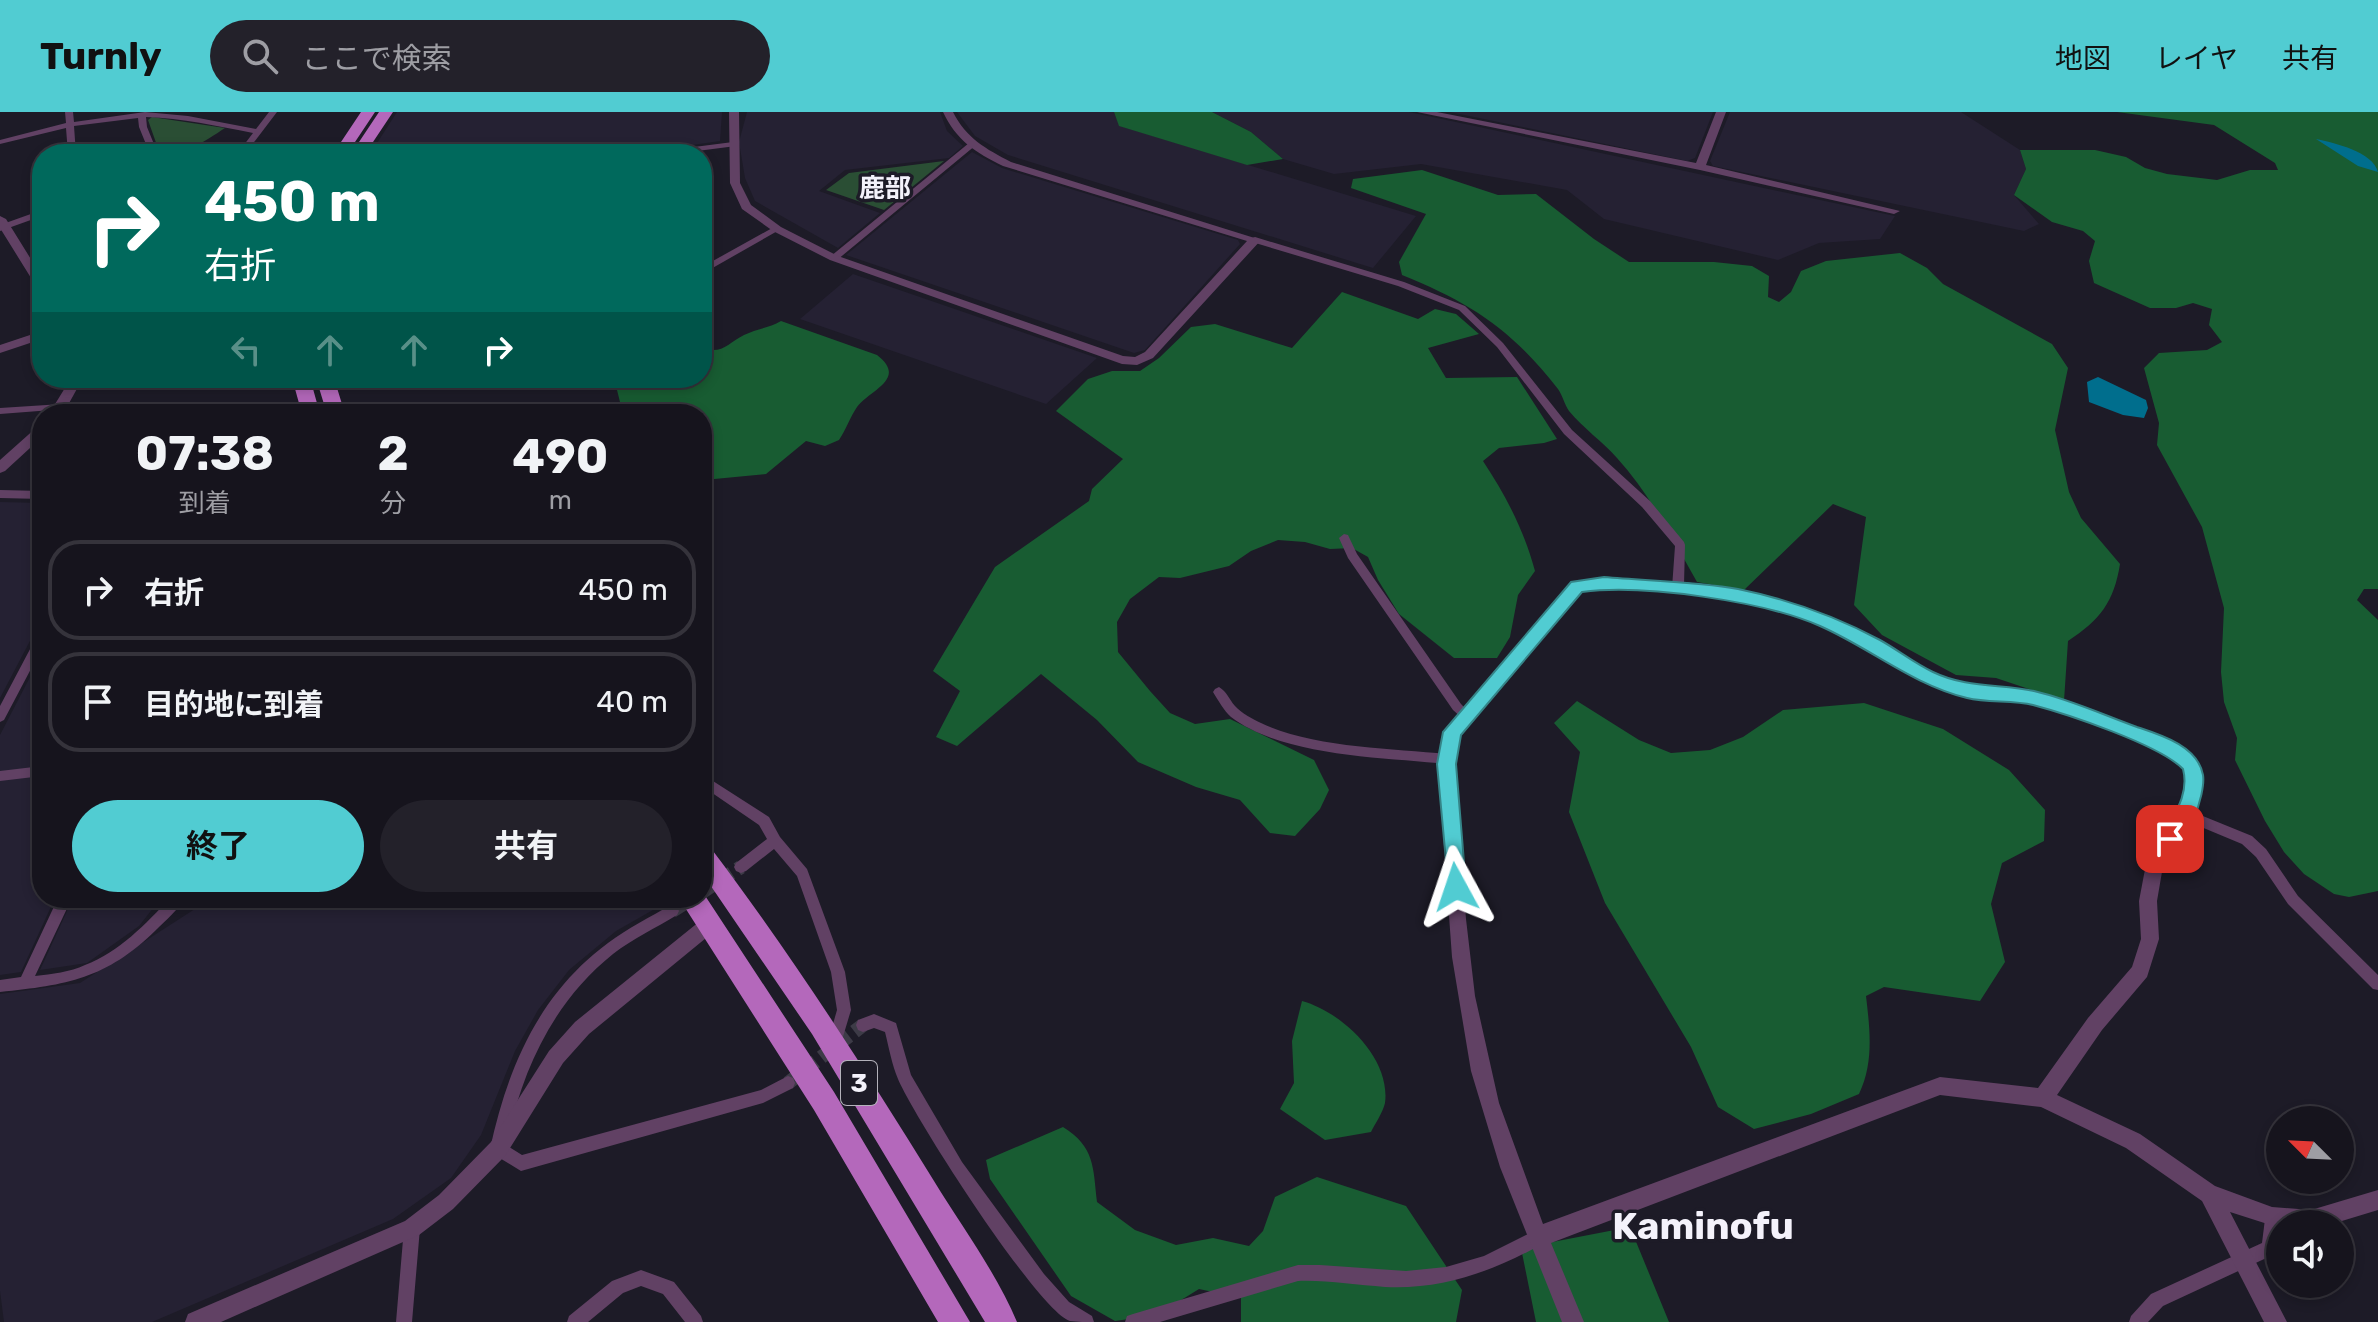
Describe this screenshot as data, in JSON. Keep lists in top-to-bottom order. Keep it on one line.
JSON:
{"streets":{"highway":["3"]},"districts":["鹿部","Kaminofu"],"north":"top left","page":{"header":"Turnly","search":"ここで検索","nav":["地図","レイヤ","共有"],"turn":["450 m","右折"],"eta":["07:38","到着","2","分","490","m"],"list":[{"name":"右折","value":"450 m"},{"name":"目的地に到着","value":"40 m"}],"buttons":["終了","共有"]}}
